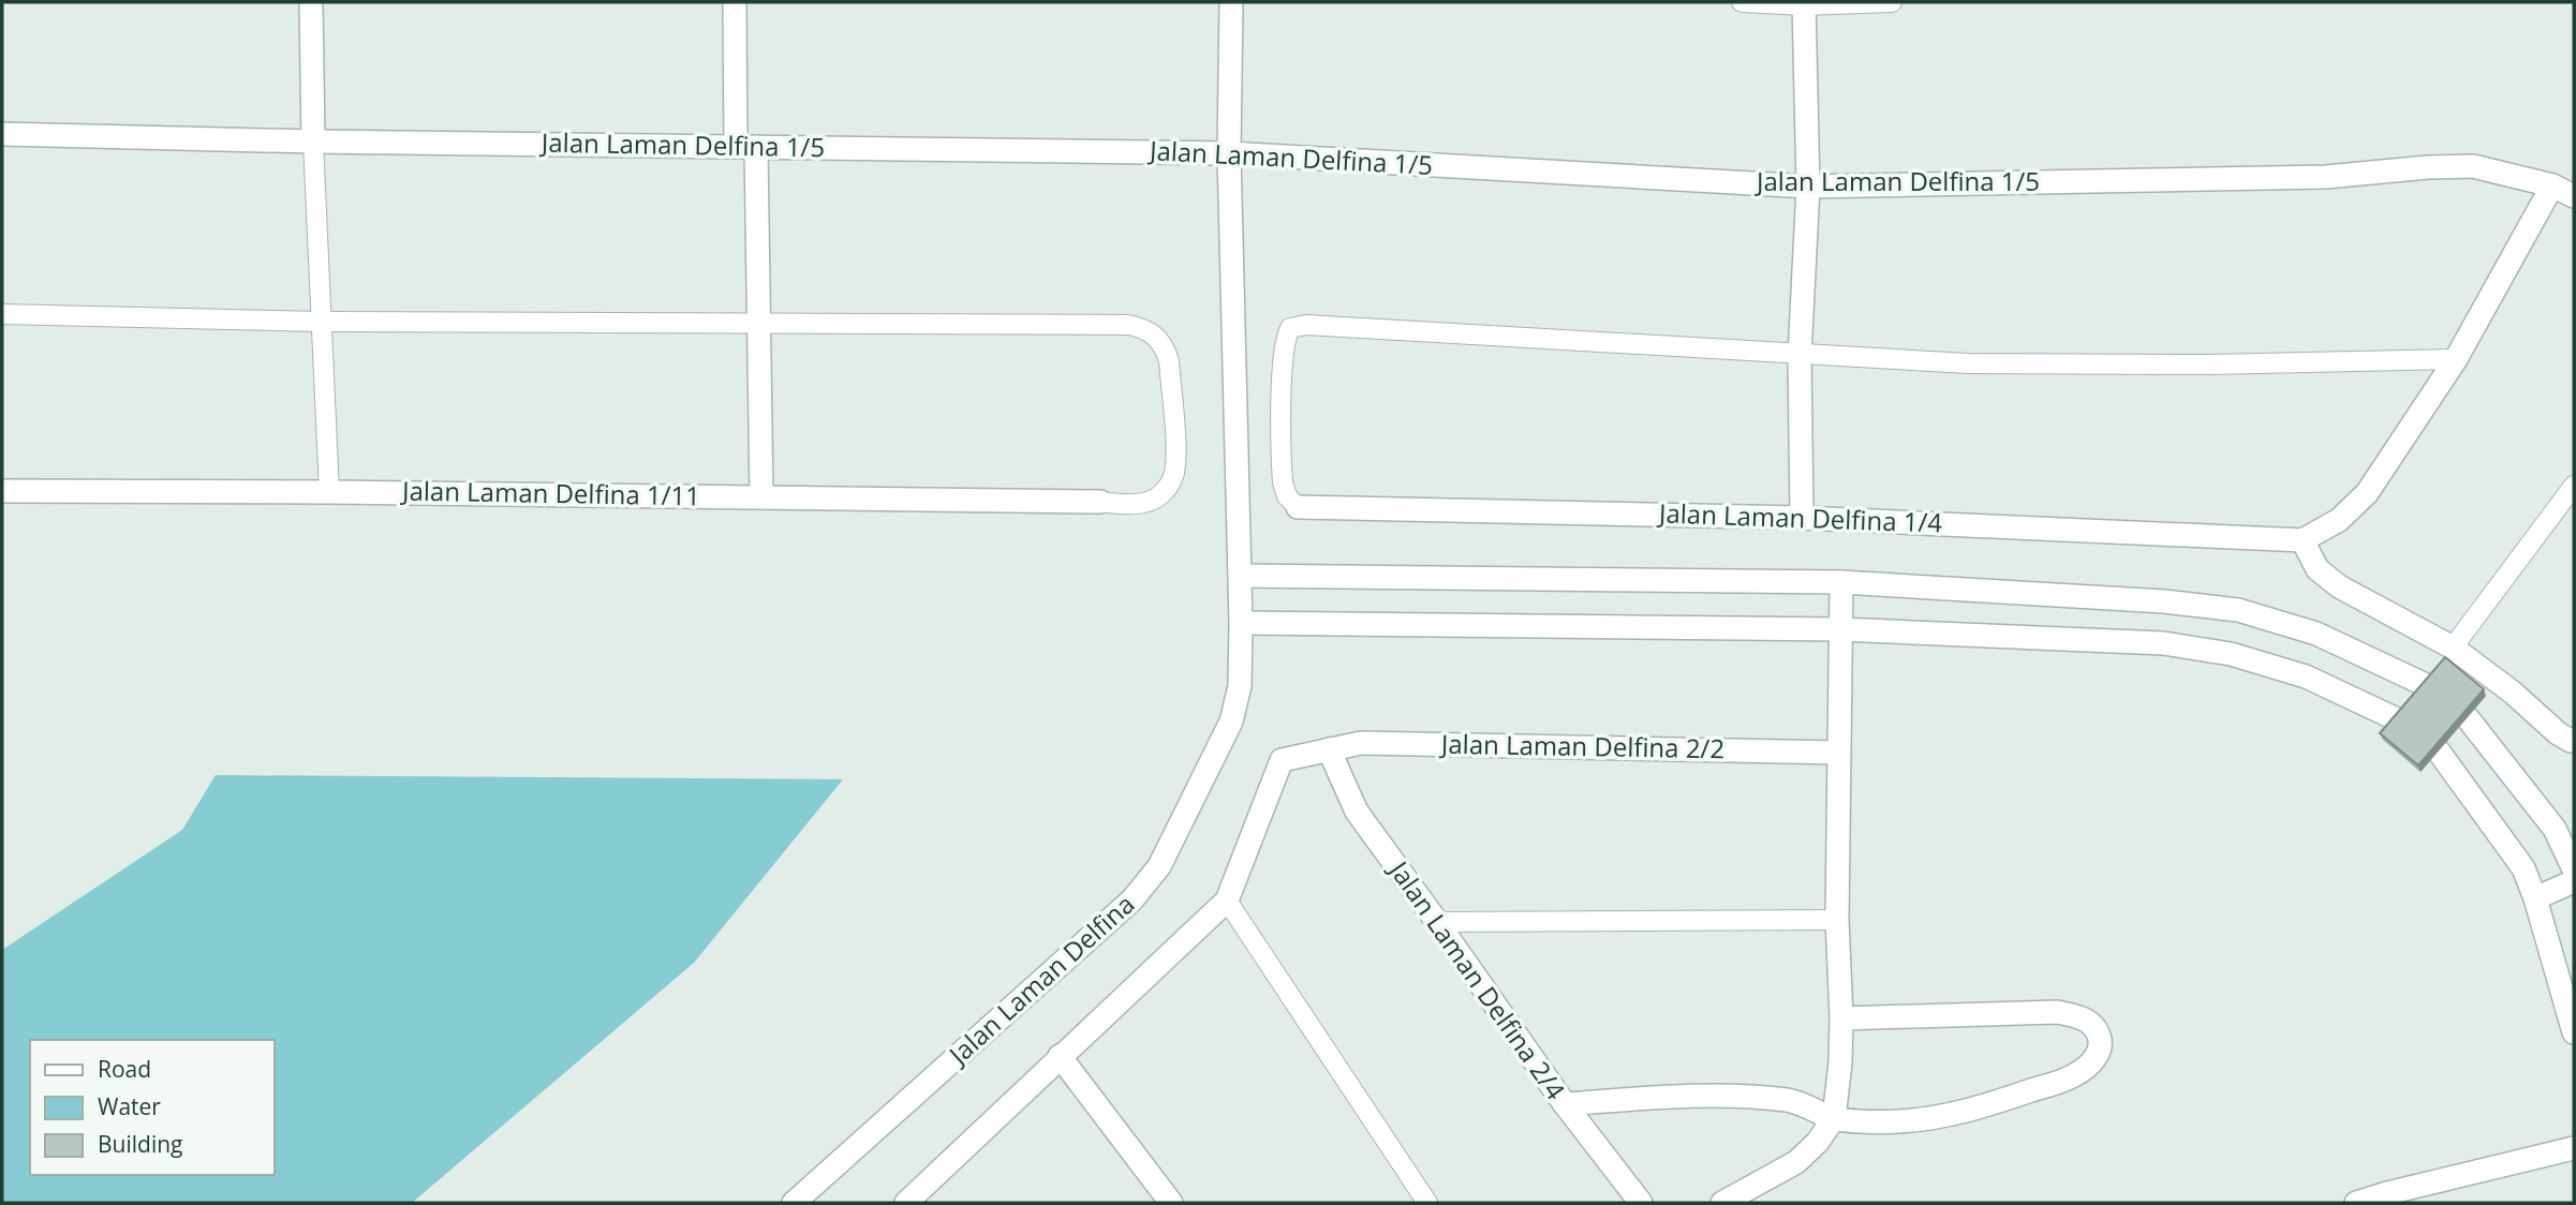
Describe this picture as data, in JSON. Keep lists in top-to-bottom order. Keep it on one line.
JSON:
{"streets":{"street":["Jalan Laman Delfina 1/5","Jalan Laman Delfina 1/11","Jalan Laman Delfina 1/4","Jalan Laman Delfina 2/2","Jalan Laman Delfina","Jalan Laman Delfina 2/4"]},"crossings":[["Jalan Laman Delfina 1/5","Jalan Laman Delfina"],["Jalan Laman Delfina 2/2","Jalan Laman Delfina 2/4"]],"legend":["Road","Water","Building"]}
